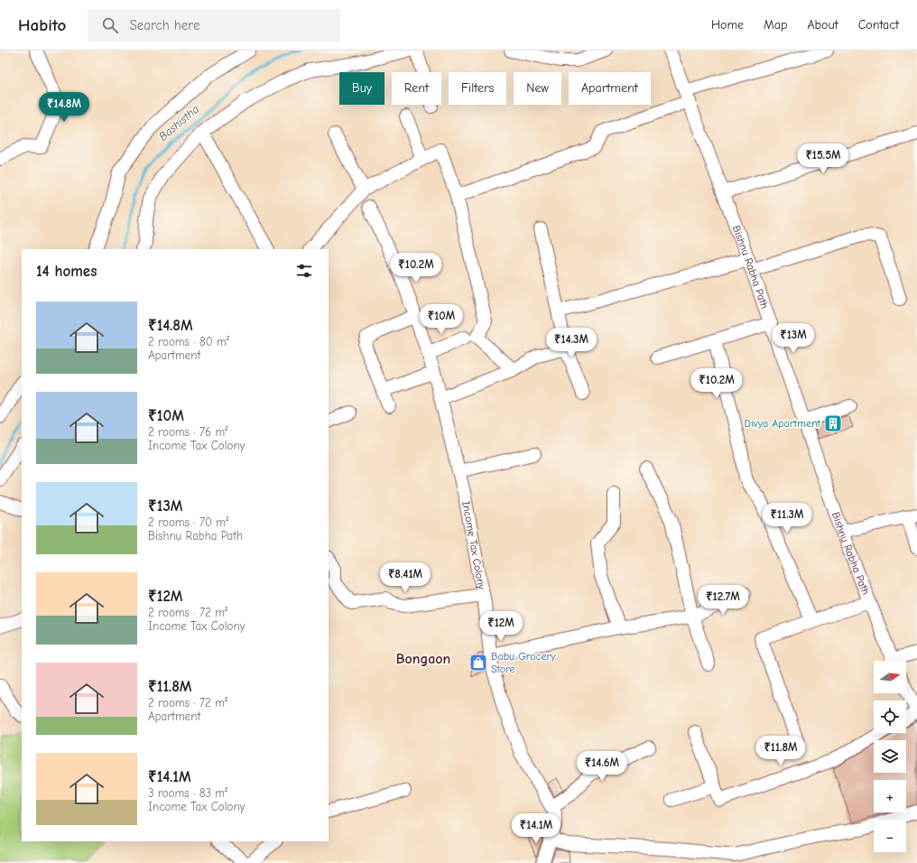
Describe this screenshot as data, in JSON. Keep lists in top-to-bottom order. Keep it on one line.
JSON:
{"streets":{"street":["Bishnu Rabha Path","Income Tax Colony"]},"districts":["Bongaon"],"water":["Bashistha"],"places":{"building":["Divya Apartment"],"shop":["Babu Grocery Store"]},"north":"right","page":{"header":"Habito","search":"Search here","nav":["Home","Map","About","Contact"],"chip":["Buy","Rent","Filters","New","Apartment"],"price":["₹14.8M","₹15.5M","₹10.2M","₹10M","₹13M","₹14.3M","₹10.2M","₹11.3M","₹8.41M","₹12.7M","₹12M","₹11.8M","₹14.6M","₹14.1M"],"heading":"14 homes","list":[{"name":"₹14.8M","note":"2 rooms · 80 m² · Apartment"},{"name":"₹10M","note":"2 rooms · 76 m² · Income Tax Colony"},{"name":"₹13M","note":"2 rooms · 70 m² · Bishnu Rabha Path"},{"name":"₹12M","note":"2 rooms · 72 m² · Income Tax Colony"},{"name":"₹11.8M","note":"2 rooms · 72 m² · Apartment"},{"name":"₹14.1M","note":"3 rooms · 83 m² · Income Tax Colony"}],"map_buttons":["+","−"]}}
